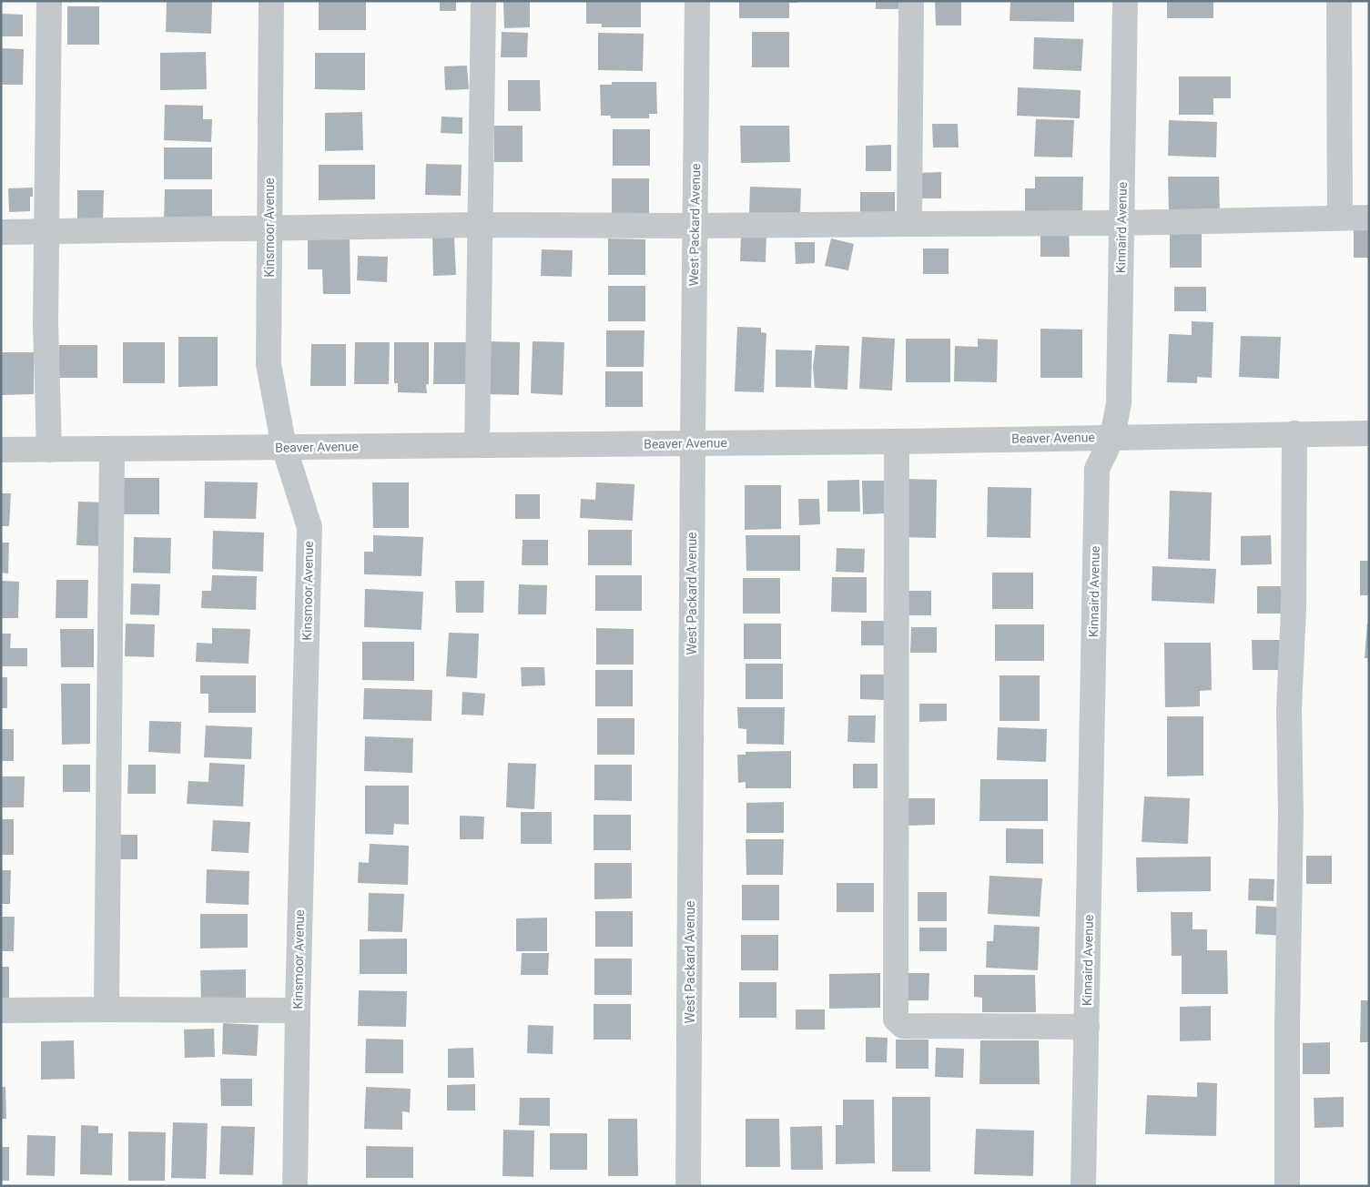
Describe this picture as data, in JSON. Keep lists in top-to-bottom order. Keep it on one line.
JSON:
{"streets":{"street":["West Packard Avenue","Kinsmoor Avenue","Kinnaird Avenue","Beaver Avenue"]},"crossings":[["West Packard Avenue","Beaver Avenue"],["Kinsmoor Avenue","Beaver Avenue"],["Kinnaird Avenue","Beaver Avenue"]]}
